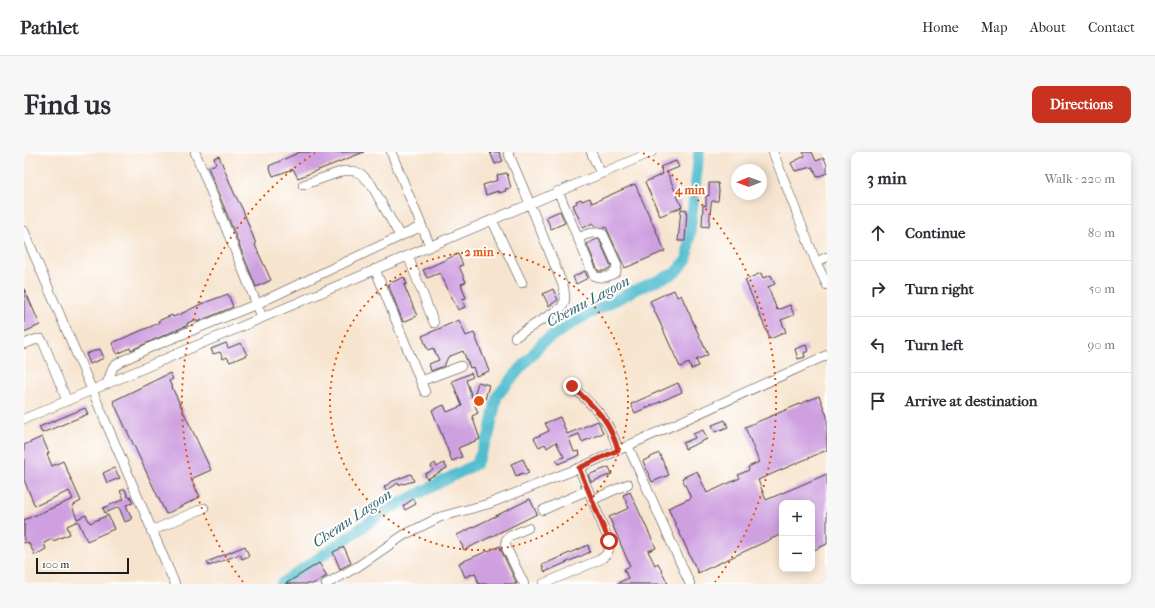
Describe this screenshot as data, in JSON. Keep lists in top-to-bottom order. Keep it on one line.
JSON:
{"water":["Chemu Lagoon"],"scale_bar":"100 m","north":"left","page":{"header":"Pathlet","nav":["Home","Map","About","Contact"],"buttons":"Directions","title":"Find us","heading":["3 min","Walk · 220 m"],"list":[["Continue","80 m"],["Turn right","50 m"],["Turn left","90 m"],"Arrive at destination"],"map_buttons":["+","−"],"scale":"100 m"},"rings":["4 min","2 min"]}
